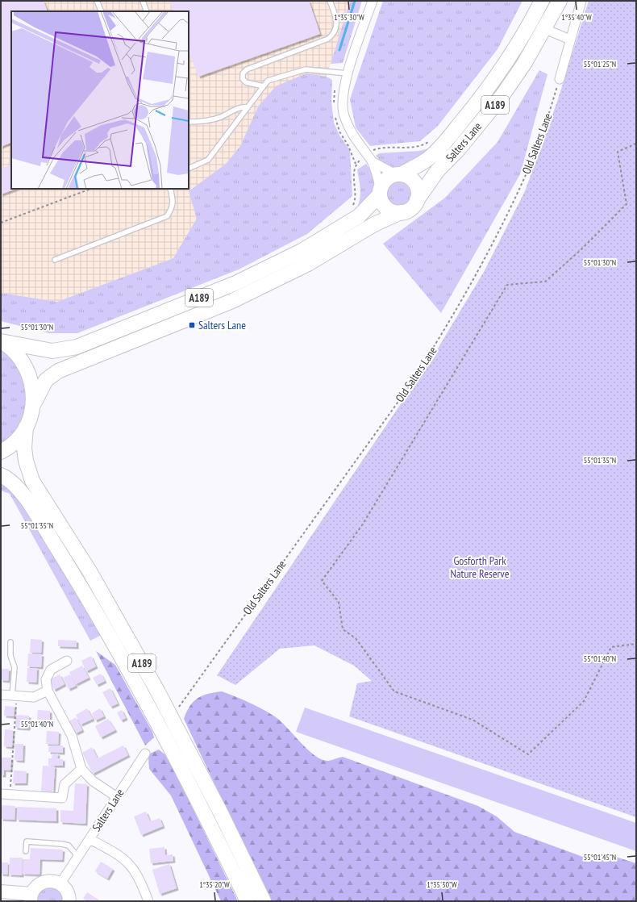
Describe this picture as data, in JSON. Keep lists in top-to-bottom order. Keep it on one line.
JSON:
{"streets":{"main road":["A189","Salters Lane"],"path":["Old Salters Lane"]},"crossings":[["A189","Salters Lane"]],"parks":["Gosforth Park Nature Reserve"],"places":{"transit":["Salters Lane"]},"coordinates":["1°35'30\"W","1°35'40\"W","55°01'25\"N","55°01'30\"N","55°01'35\"N","55°01'40\"N","55°01'45\"N","1°35'20\"W"]}
